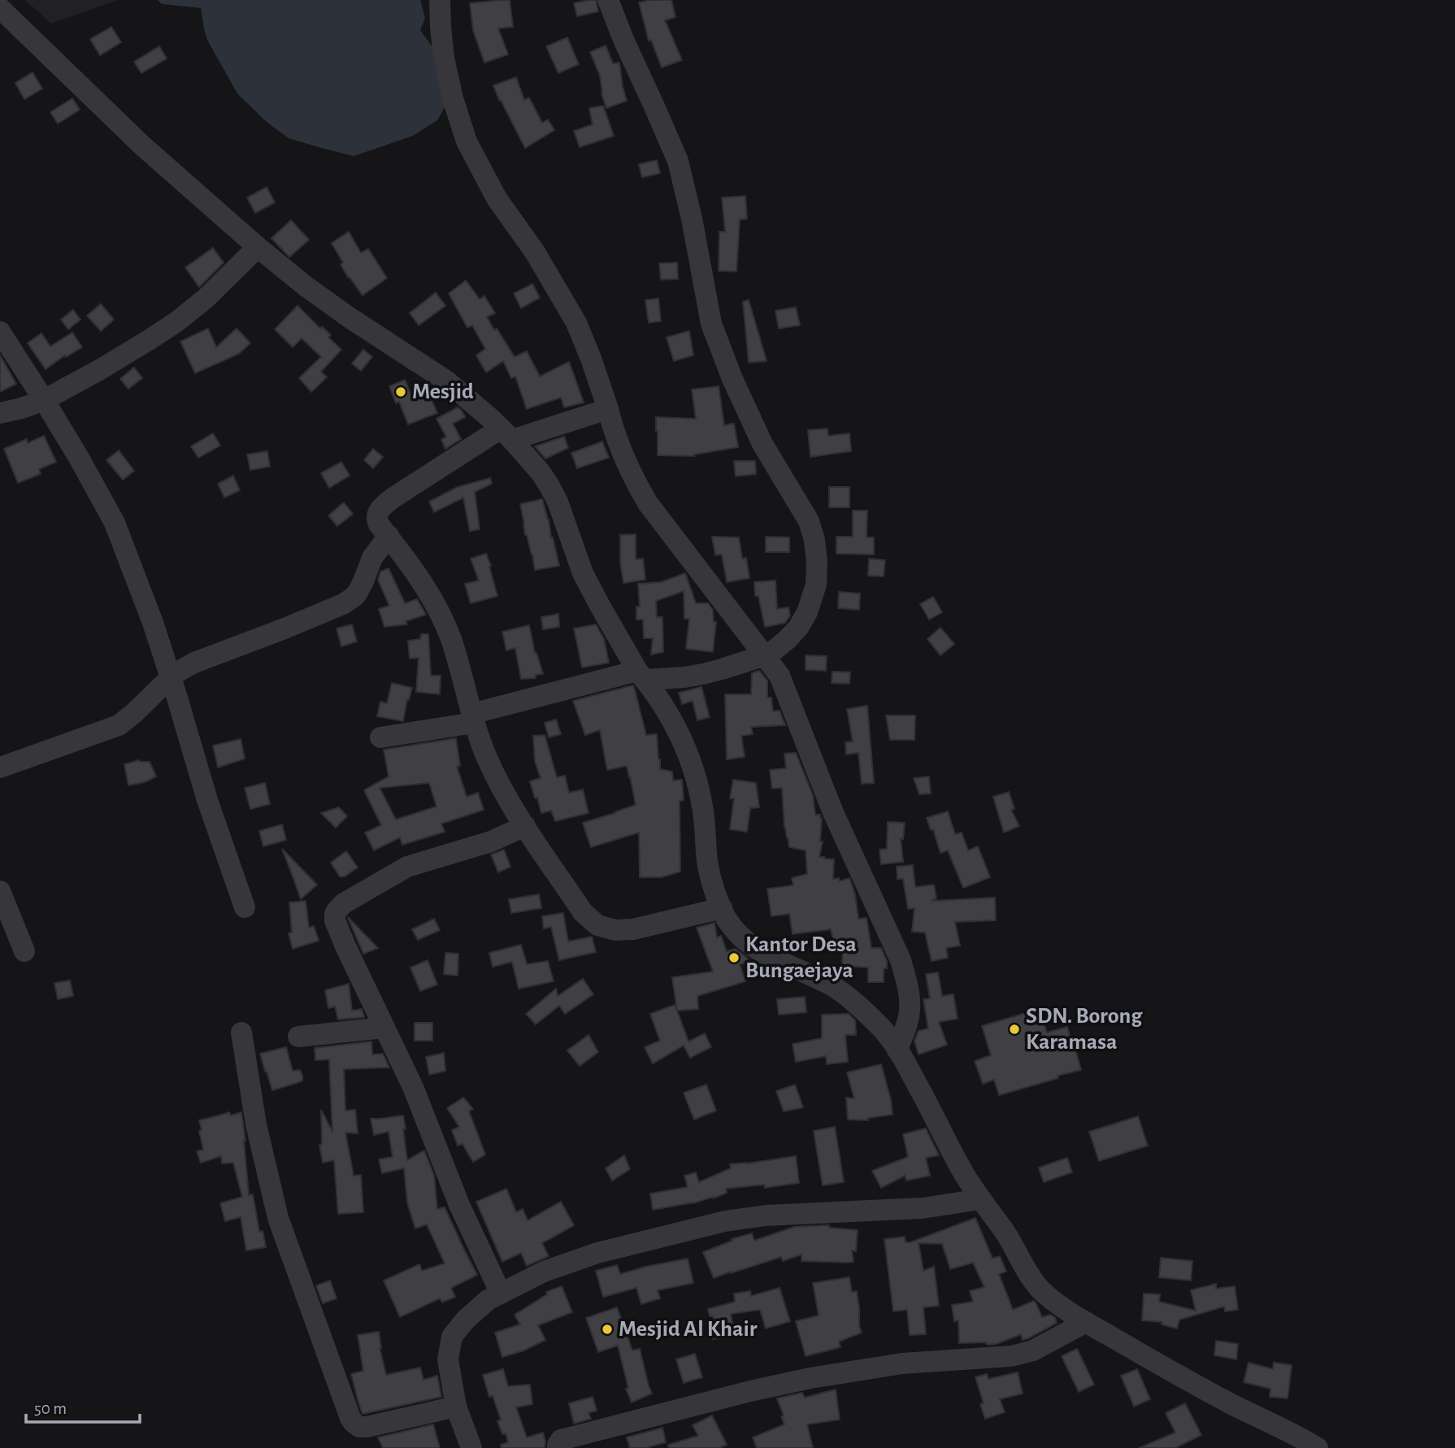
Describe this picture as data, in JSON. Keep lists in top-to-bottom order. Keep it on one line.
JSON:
{"places":["Mesjid","Kantor Desa Bungaejaya","SDN. Borong Karamasa","Mesjid Al Khair"],"scale_bar":"50 m"}
